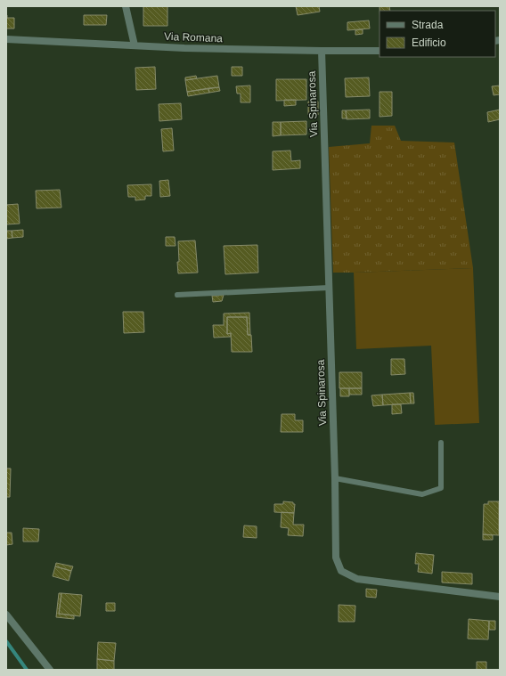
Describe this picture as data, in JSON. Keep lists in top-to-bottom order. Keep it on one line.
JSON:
{"streets":{"street":["Via Romana","Via Spinarosa"]},"crossings":[["Via Romana","Via Spinarosa"]],"legend":["Strada","Edificio"]}
